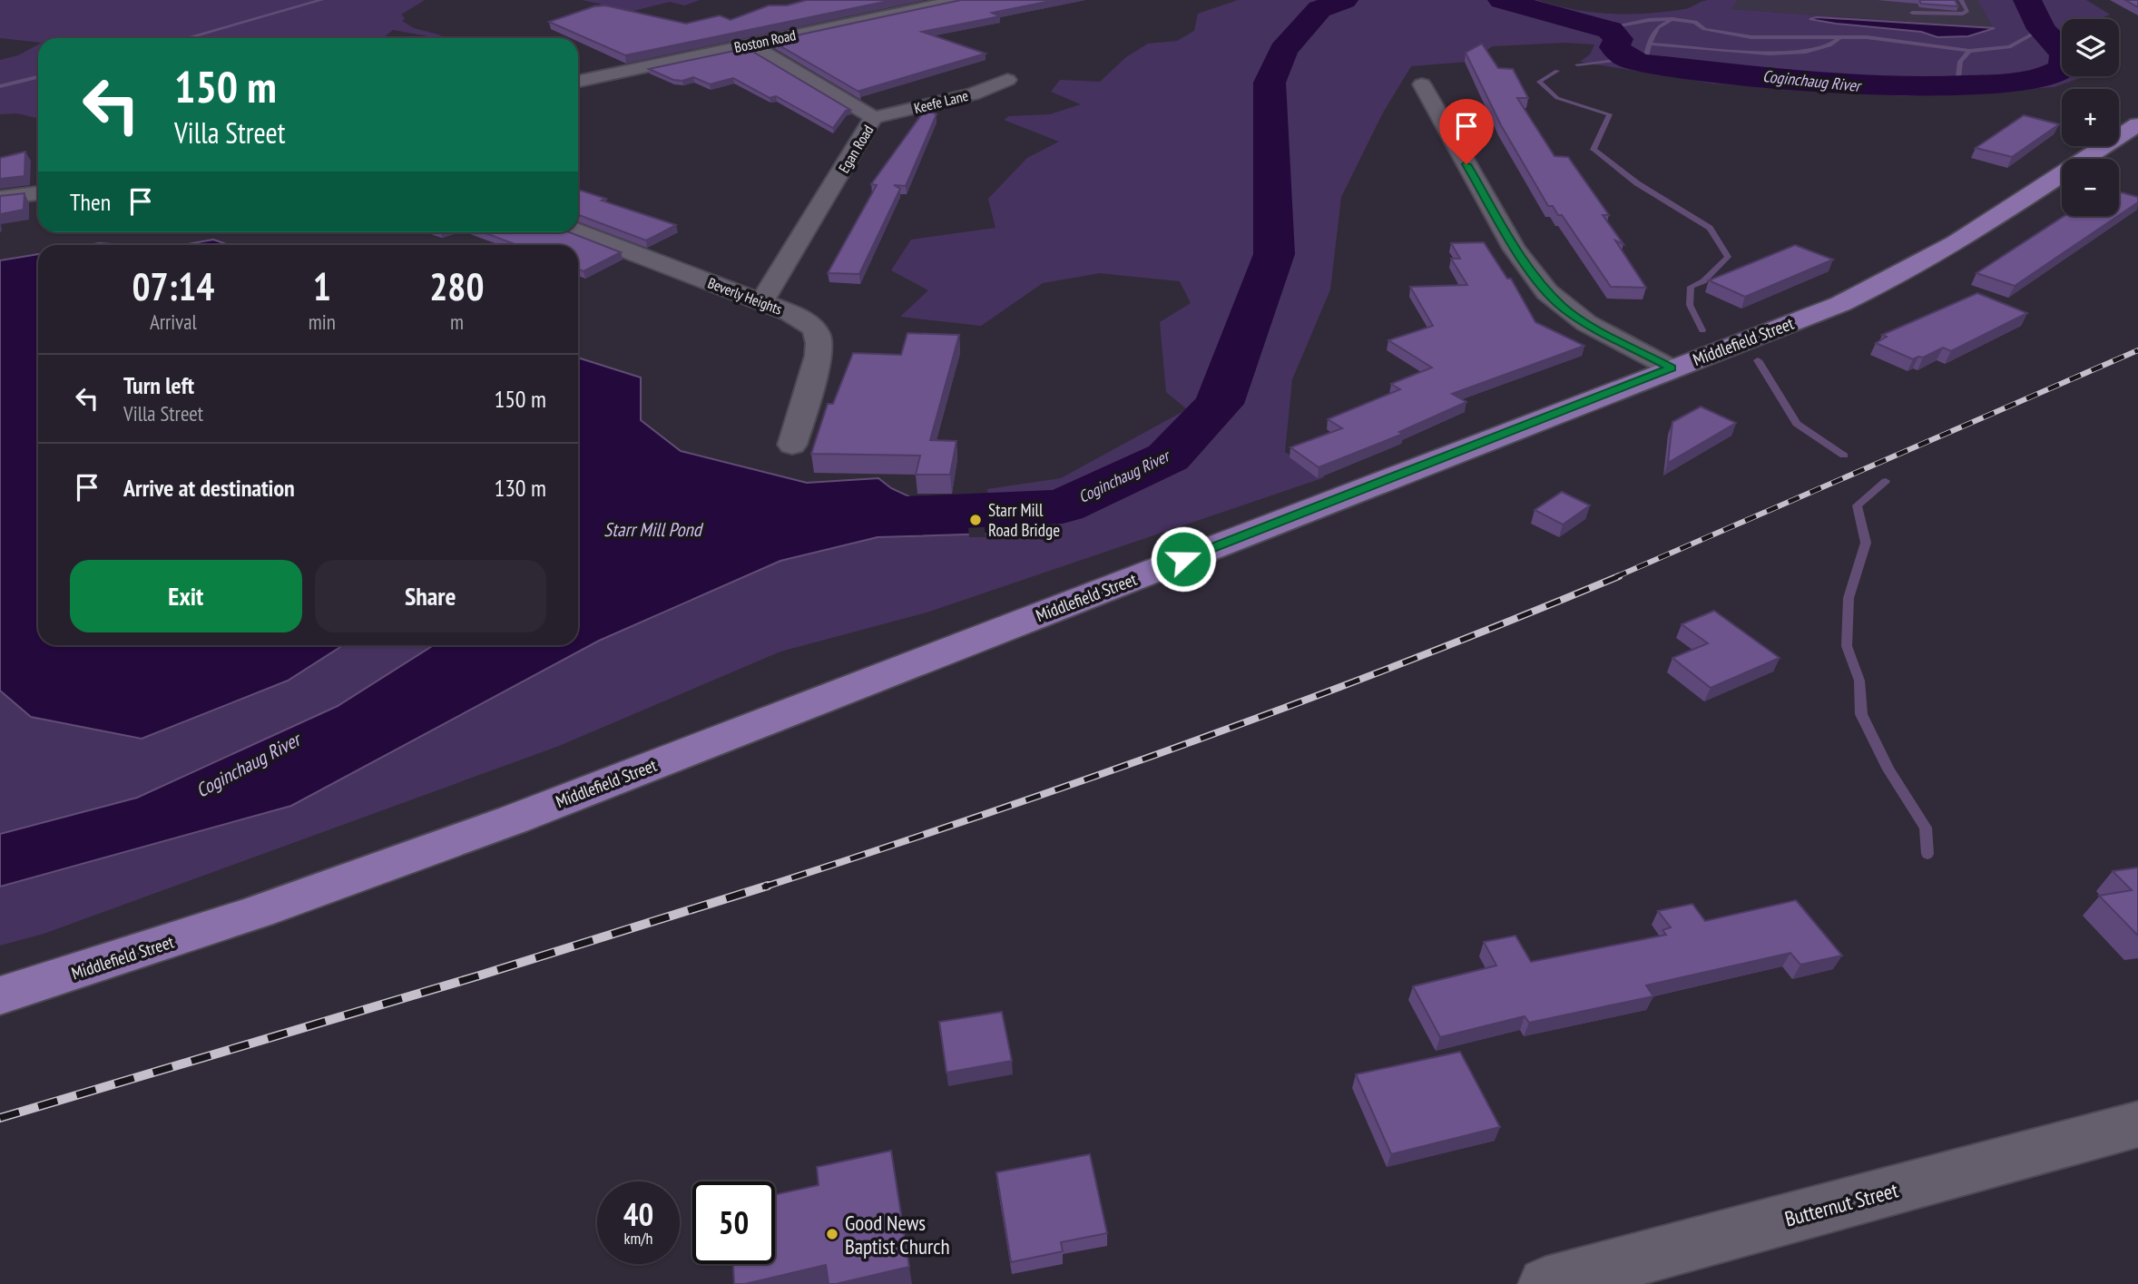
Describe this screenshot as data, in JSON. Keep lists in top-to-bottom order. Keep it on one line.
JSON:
{"streets":{"main road":["Middlefield Street"],"street":["Boston Road","Keefe Lane","Egan Road","Beverly Heights","Butternut Street"]},"crossings":[["Boston Road","Egan Road"],["Keefe Lane","Egan Road"],["Egan Road","Beverly Heights"]],"water":["Coginchaug River","Starr Mill Pond"],"places":["Starr Mill Road Bridge","Good News Baptist Church"],"page":{"map_buttons":["+","−"],"turn":["150 m","Villa Street"],"then":"Then","eta":["07:14","Arrival","1","min","280","m"],"list":[{"name":"Turn left","note":"Villa Street","value":"150 m"},{"name":"Arrive at destination","value":"130 m"}],"buttons":["Exit","Share"],"speed":"40 km/h","limit":"50"}}
